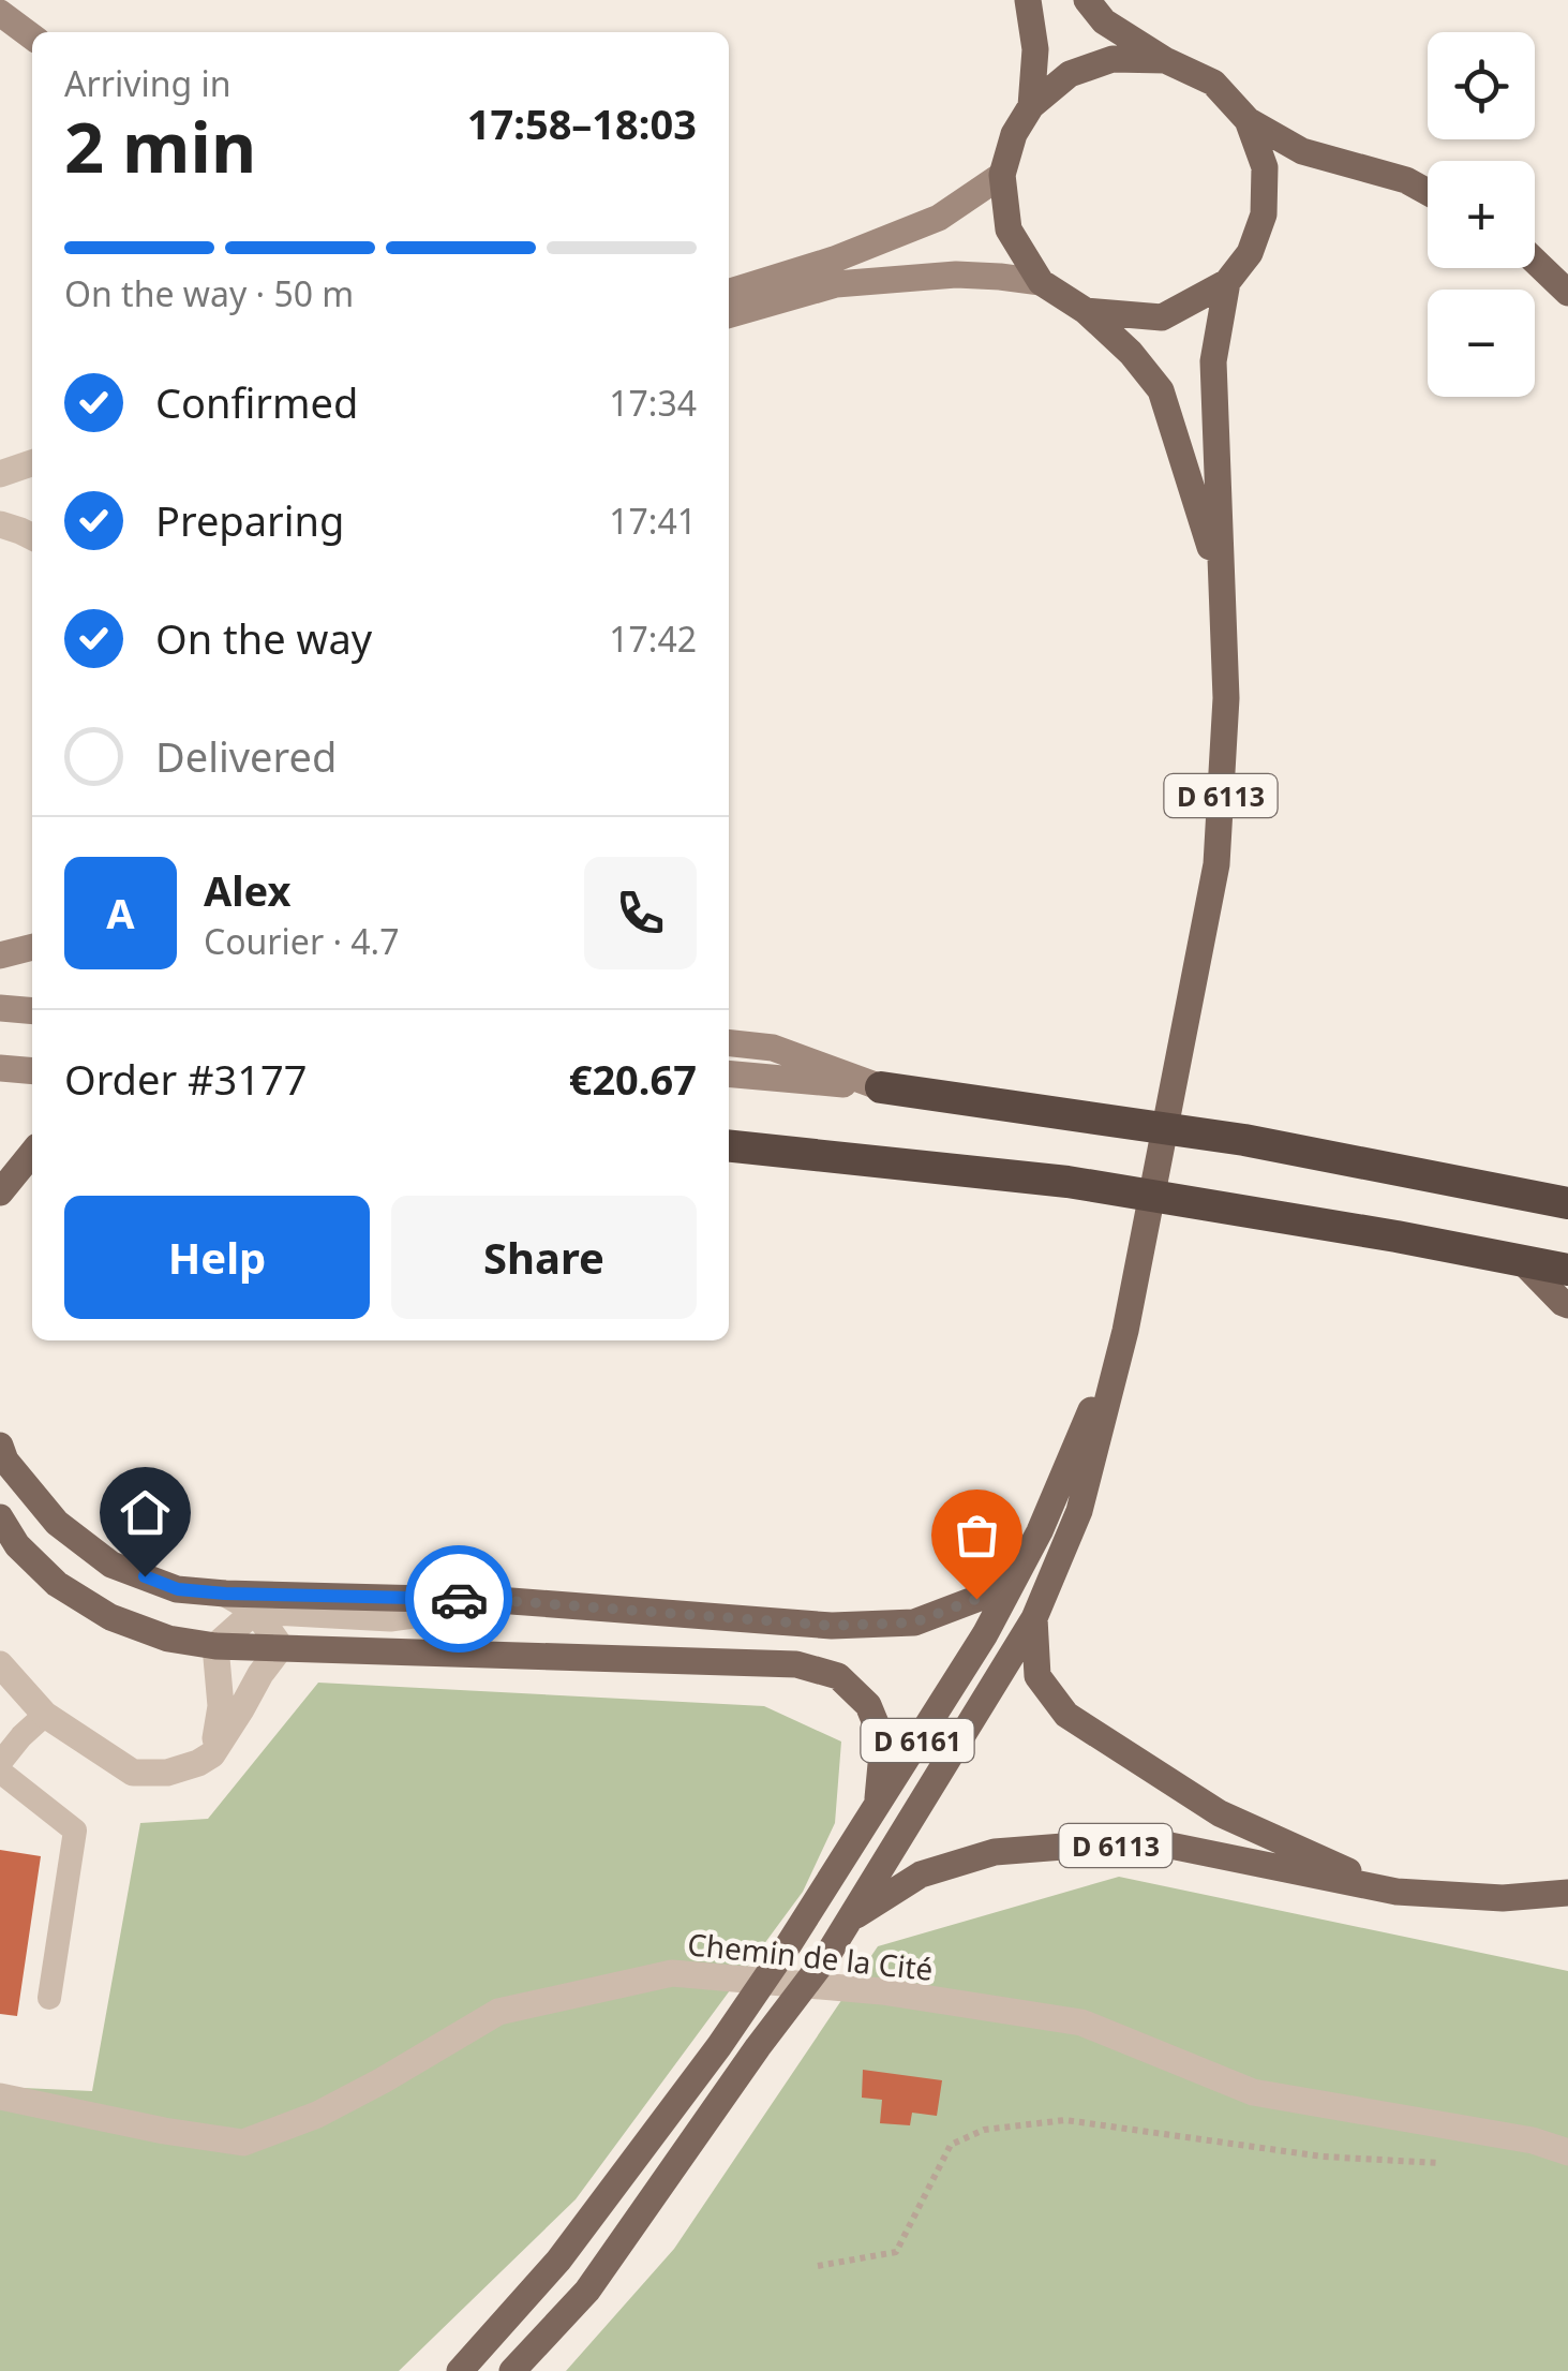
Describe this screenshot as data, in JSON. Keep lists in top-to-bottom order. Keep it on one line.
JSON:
{"streets":{"main road":["D 6113","D 6161"],"street":["Chemin de la Cité"]},"crossings":[["D 6113","D 6161"]],"page":{"map_buttons":["+","−"],"heading":["2 min","Arriving in","17:58–18:03"],"panel":["Alex","Courier · 4.7","Order #3177","€20.67"],"bar":"On the way · 50 m","list":[["Confirmed","17:34"],["Preparing","17:41"],["On the way","17:42"],"Delivered"],"round":"A","buttons":["Help","Share"]}}
